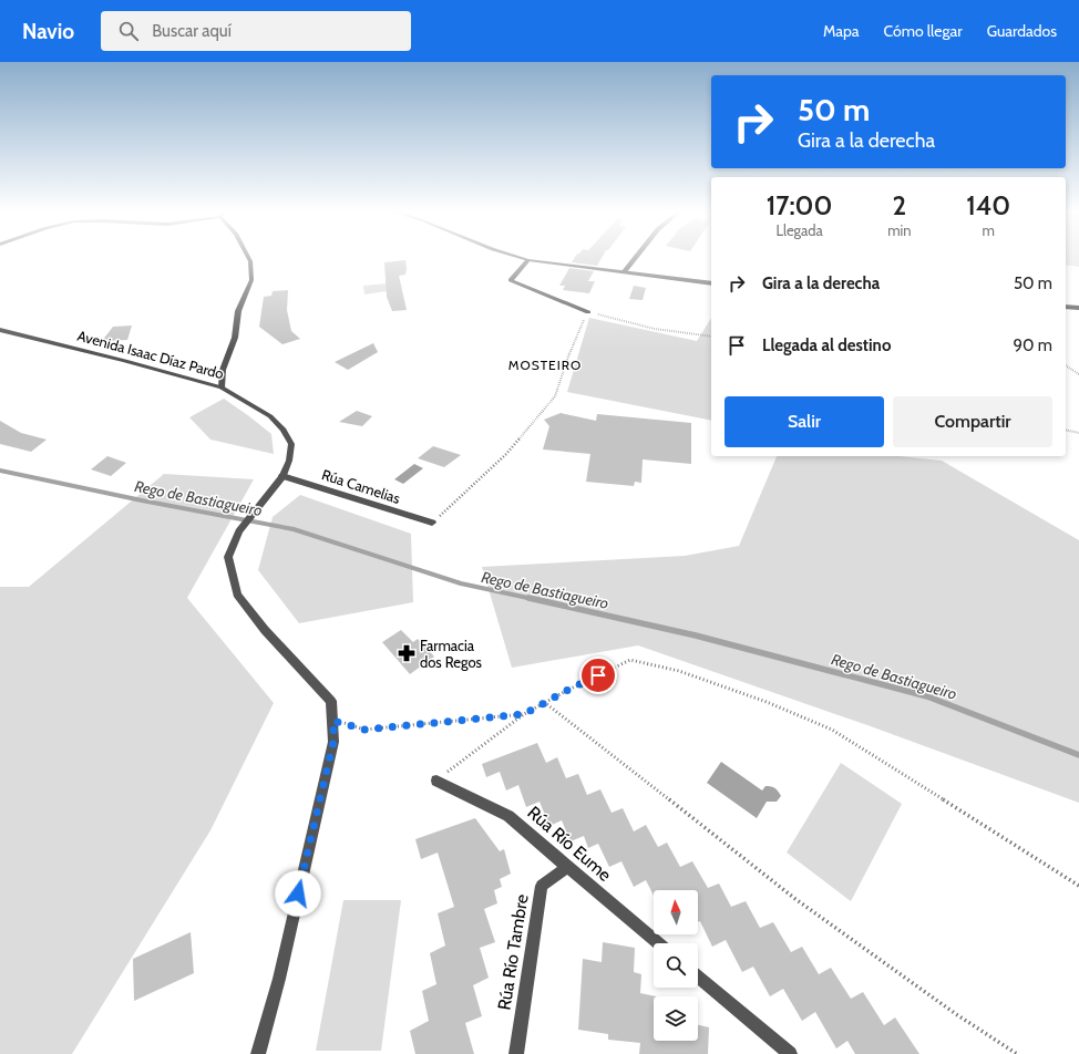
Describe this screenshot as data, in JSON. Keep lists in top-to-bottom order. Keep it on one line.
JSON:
{"streets":{"street":["Avenida Isaac Díaz Pardo","Rúa Camelias","Rúa Río Eume","Rúa Río Tambre"]},"crossings":[["Avenida Isaac Díaz Pardo","Rúa Camelias"],["Rúa Río Eume","Rúa Río Tambre"]],"districts":["MOSTEIRO"],"water":["Rego de Bastiagueiro"],"places":{"pharmacy":["Farmacia dos Regos"]},"north":"top","page":{"header":"Navio","search":"Buscar aquí","nav":["Mapa","Cómo llegar","Guardados"],"turn":["50 m","Gira a la derecha"],"eta":["17:00","Llegada","2","min","140","m"],"list":[{"name":"Gira a la derecha","value":"50 m"},{"name":"Llegada al destino","value":"90 m"}],"buttons":["Salir","Compartir"]}}
